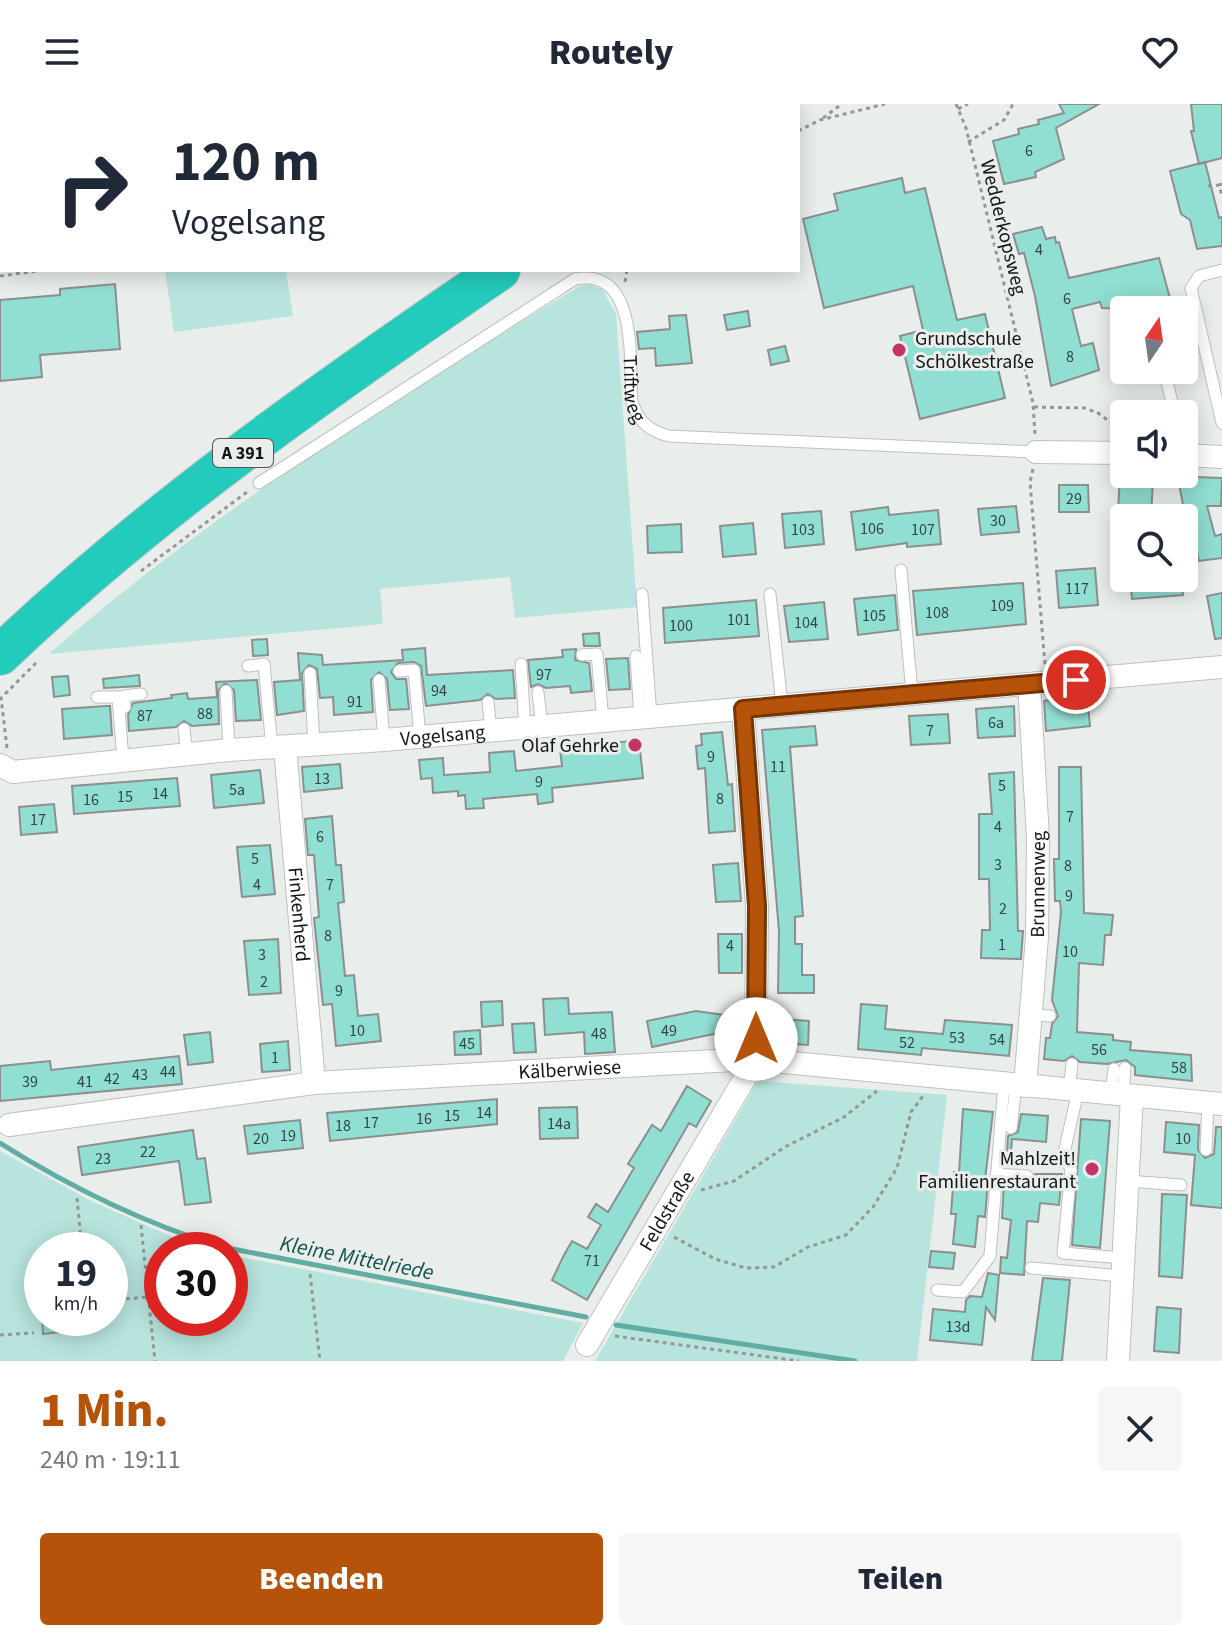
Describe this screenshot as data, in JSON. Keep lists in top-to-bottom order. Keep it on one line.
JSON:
{"streets":{"highway":["A 391"],"street":["Triftweg","Vogelsang","Brunnenweg","Finkenherd","Kälberwiese","Feldstraße"],"path":["Wedderkopsweg"]},"crossings":[["Wedderkopsweg","Triftweg"],["Wedderkopsweg","Vogelsang"],["Wedderkopsweg","Brunnenweg"],["Vogelsang","Brunnenweg"],["Vogelsang","Finkenherd"],["Vogelsang","Feldstraße"],["Brunnenweg","Kälberwiese"],["Finkenherd","Kälberwiese"],["Kälberwiese","Feldstraße"]],"water":["Kleine Mittelriede"],"places":["Grundschule Schölkestraße","Olaf Gehrke","Mahlzeit! Familienrestaurant"],"house_numbers":["6","4","6","8","29","30","106","103","107","117","109","108","105","101","104","100","97","94","91","88","87","6a","7","9","11","13","9","5","5a","14","15","8","16","7","17","4","6","5","3","8","4","7","9","2","8","1","4","10","3","2","9","10","49","48","53","54","52","45","56","1","58","44","43","42","39","41","14","15","16","17","14a","18","19","20","10","22","23","71","13d"],"north":"top","page":{"header":"Routely","turn":["120 m","Vogelsang"],"speed":"19 km/h","limit":"30","heading":["1 Min.","240 m · 19:11"],"buttons":["Beenden","Teilen"]}}
